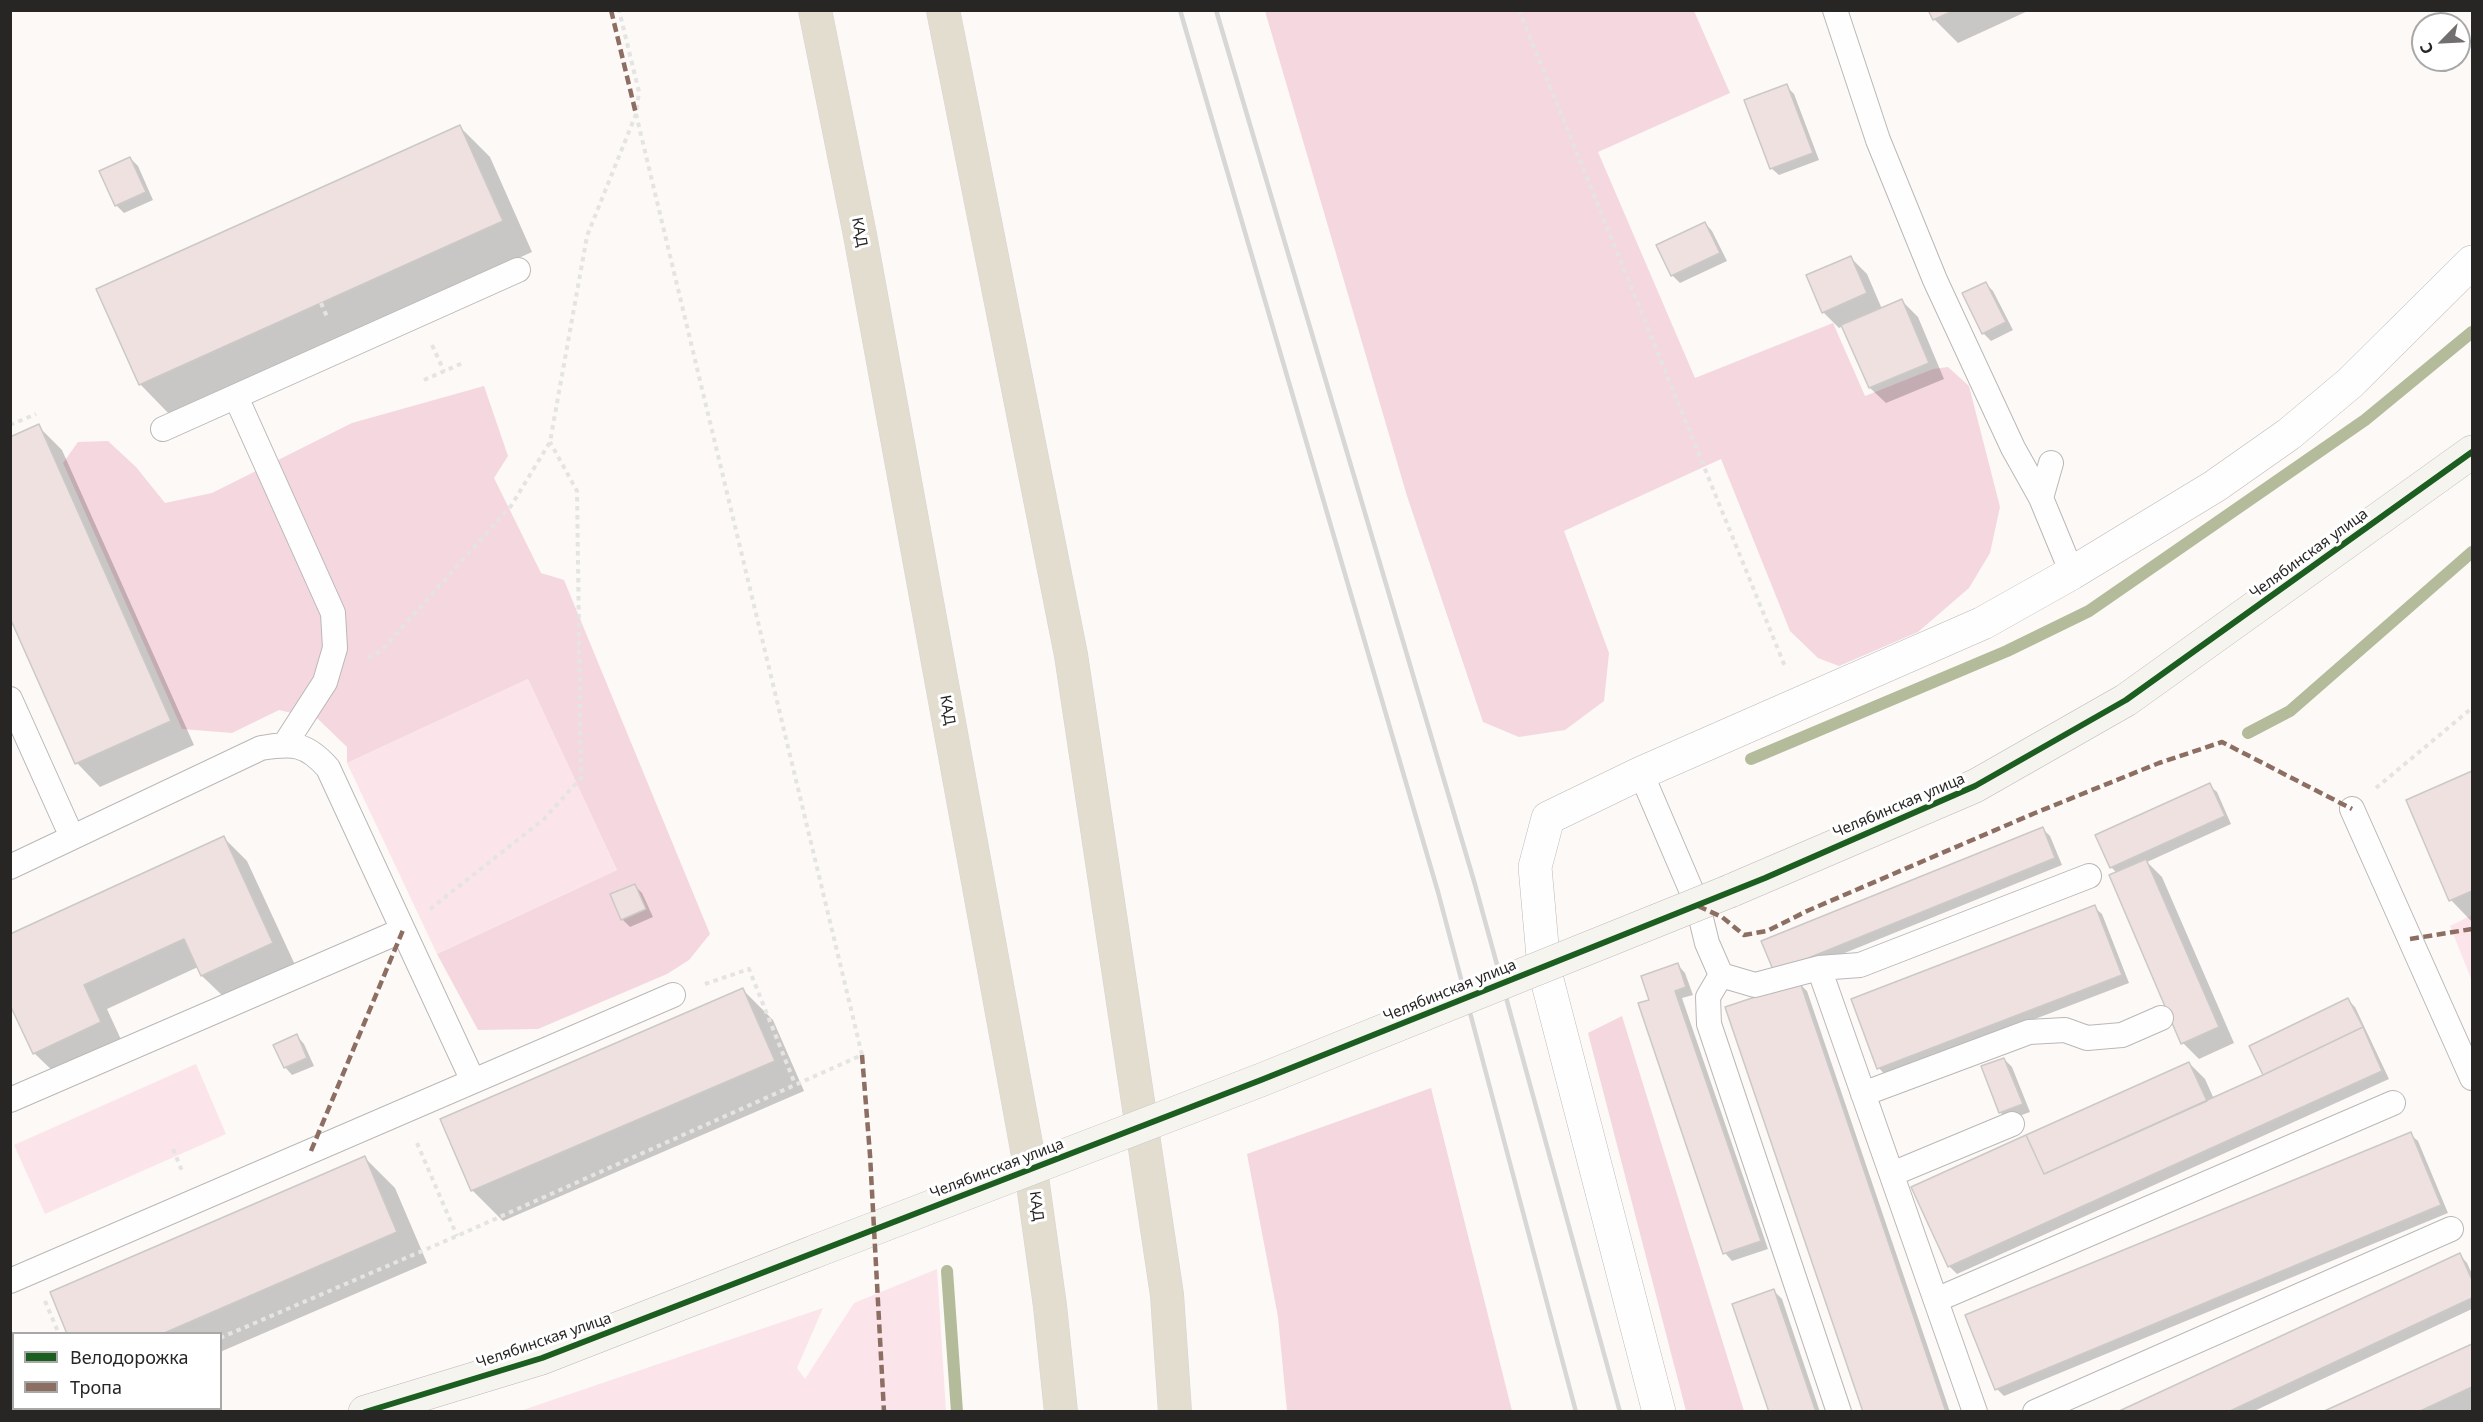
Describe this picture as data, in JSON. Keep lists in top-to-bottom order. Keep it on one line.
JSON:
{"streets":{"highway":["КАД"],"street":["Челябинская улица"]},"legend":["Велодорожка","Тропа"],"north":"bottom left"}
